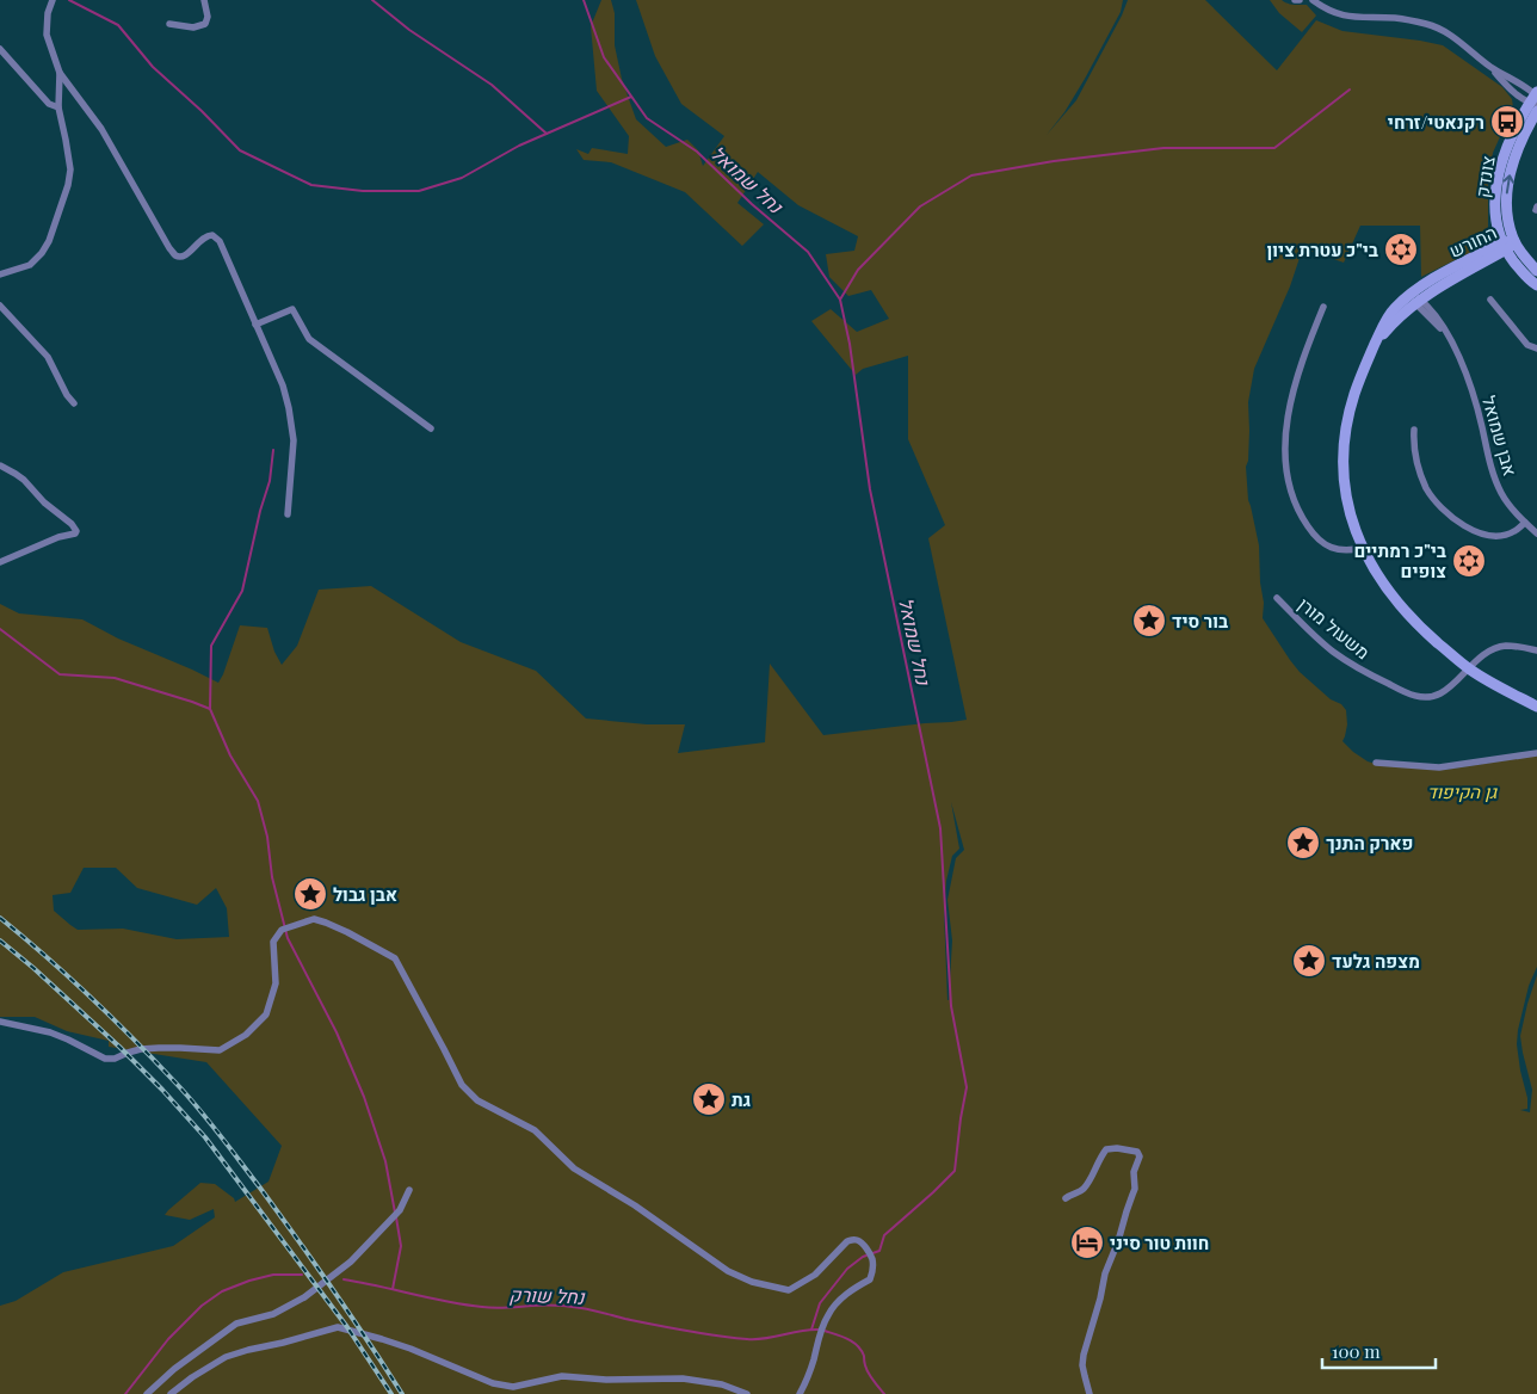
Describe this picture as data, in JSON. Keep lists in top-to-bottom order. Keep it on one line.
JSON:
{"streets":{"street":["צונדק","החורש","אבן שמואל","משעול מורן"]},"crossings":[["צונדק","החורש"],["החורש","אבן שמואל"],["החורש","משעול מורן"]],"water":["נחל שמואל","נחל שורק"],"parks":["גן הקיפוד"],"places":{"bus stop":["רקנאטי/זרחי"],"synagogue":["בי\"כ עטרת ציון","בי\"כ רמתיים צופים"],"place":["בור סיד","פארק התנך","אבן גבול","מצפה גלעד","גת"],"hotel":["חוות טור סיני"]},"scale_bar":"100 m"}
